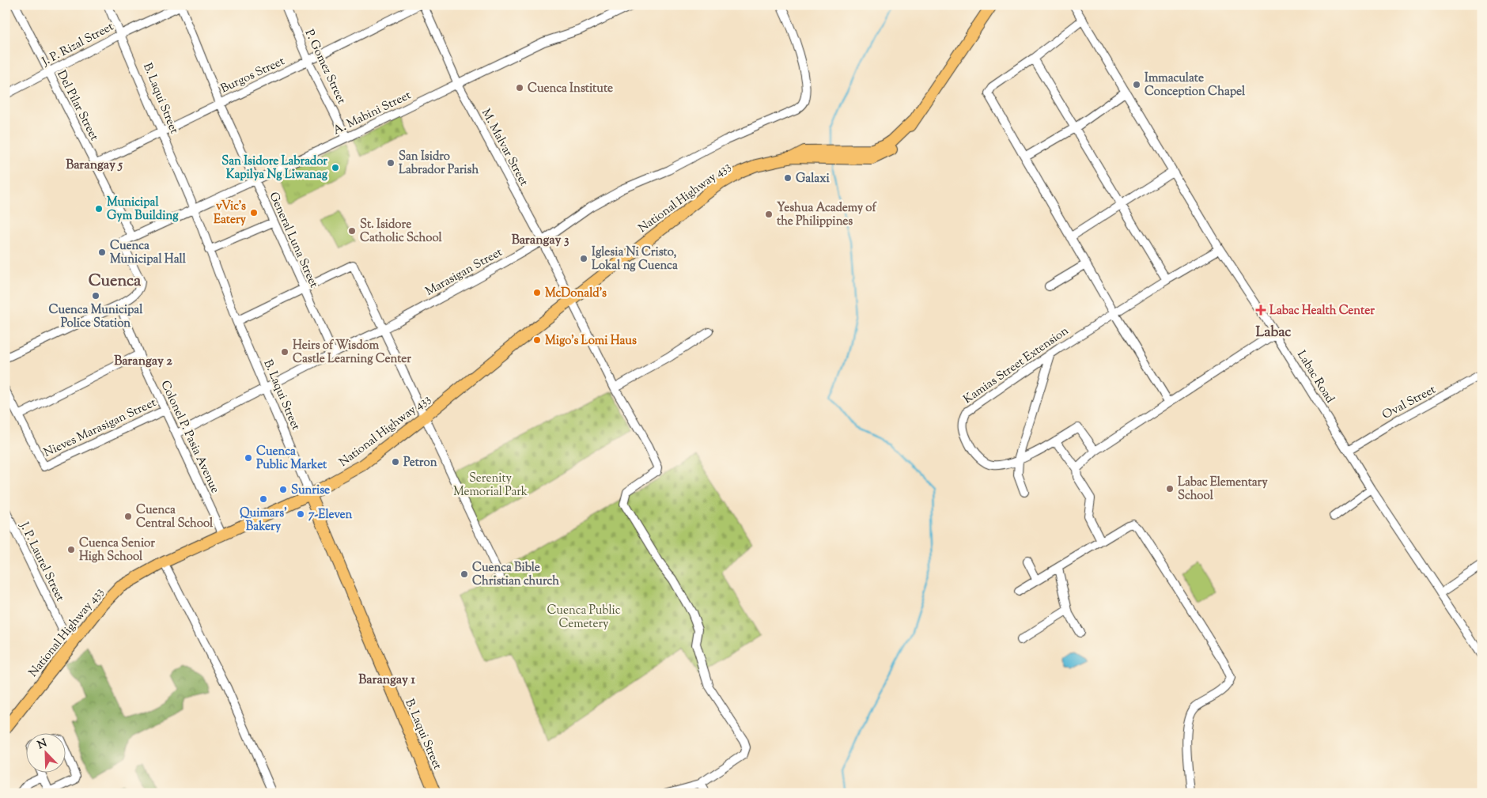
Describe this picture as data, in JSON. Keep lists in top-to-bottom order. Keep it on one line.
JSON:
{"streets":{"main road":["B. Laqui Street","National Highway 433"],"street":["J. P. Rizal Street","P. Gomez Street","Burgos Street","Del Pilar Street","A. Mabini Street","M. Malvar Street","General Luna Street","Marasigan Street","Kamias Street Extension","Labac Road","Oval Street","Nieves Marasigan Street","Colonel P. Pasia Avenue","J. P. Laurel Street"]},"crossings":[["J. P. Rizal Street","B. Laqui Street"],["J. P. Rizal Street","Del Pilar Street"],["J. P. Rizal Street","General Luna Street"],["P. Gomez Street","Burgos Street"],["P. Gomez Street","A. Mabini Street"],["Burgos Street","B. Laqui Street"],["Burgos Street","Del Pilar Street"],["Burgos Street","General Luna Street"],["B. Laqui Street","A. Mabini Street"],["B. Laqui Street","National Highway 433"],["B. Laqui Street","Marasigan Street"],["Del Pilar Street","A. Mabini Street"],["A. Mabini Street","M. Malvar Street"],["A. Mabini Street","General Luna Street"],["A. Mabini Street","Colonel P. Pasia Avenue"],["M. Malvar Street","National Highway 433"],["M. Malvar Street","Marasigan Street"],["National Highway 433","Colonel P. Pasia Avenue"],["National Highway 433","J. P. Laurel Street"],["General Luna Street","Marasigan Street"],["Marasigan Street","Colonel P. Pasia Avenue"],["Kamias Street Extension","Labac Road"],["Labac Road","Oval Street"],["Nieves Marasigan Street","Colonel P. Pasia Avenue"]],"districts":["Barangay 5","Barangay 3","Cuenca","Labac","Barangay 2","Barangay 1"],"parks":["Serenity Memorial Park","Cuenca Public Cemetery"],"places":{"other":["Immaculate Conception Chapel","Cuenca Institute","San Isidro Labrador Parish","San Isidore Labrador Kapilya Ng Liwanag","Galaxi","Municipal Gym Building","vVic's Eatery","Yeshua Academy of the Philippines","St. Isidore Catholic School","Cuenca Municipal Hall","Iglesia Ni Cristo, Lokal ng Cuenca","McDonald's","Cuenca Municipal Police Station","Migo's Lomi Haus","Heirs of Wisdom Castle Learning Center","Cuenca Public Market","Petron","Labac Elementary School","Sunrise","Quimars' Bakery","7-Eleven","Cuenca Central School","Cuenca Senior High School","Cuenca Bible Christian church"],"health":["Labac Health Center"]},"north":"top left"}
